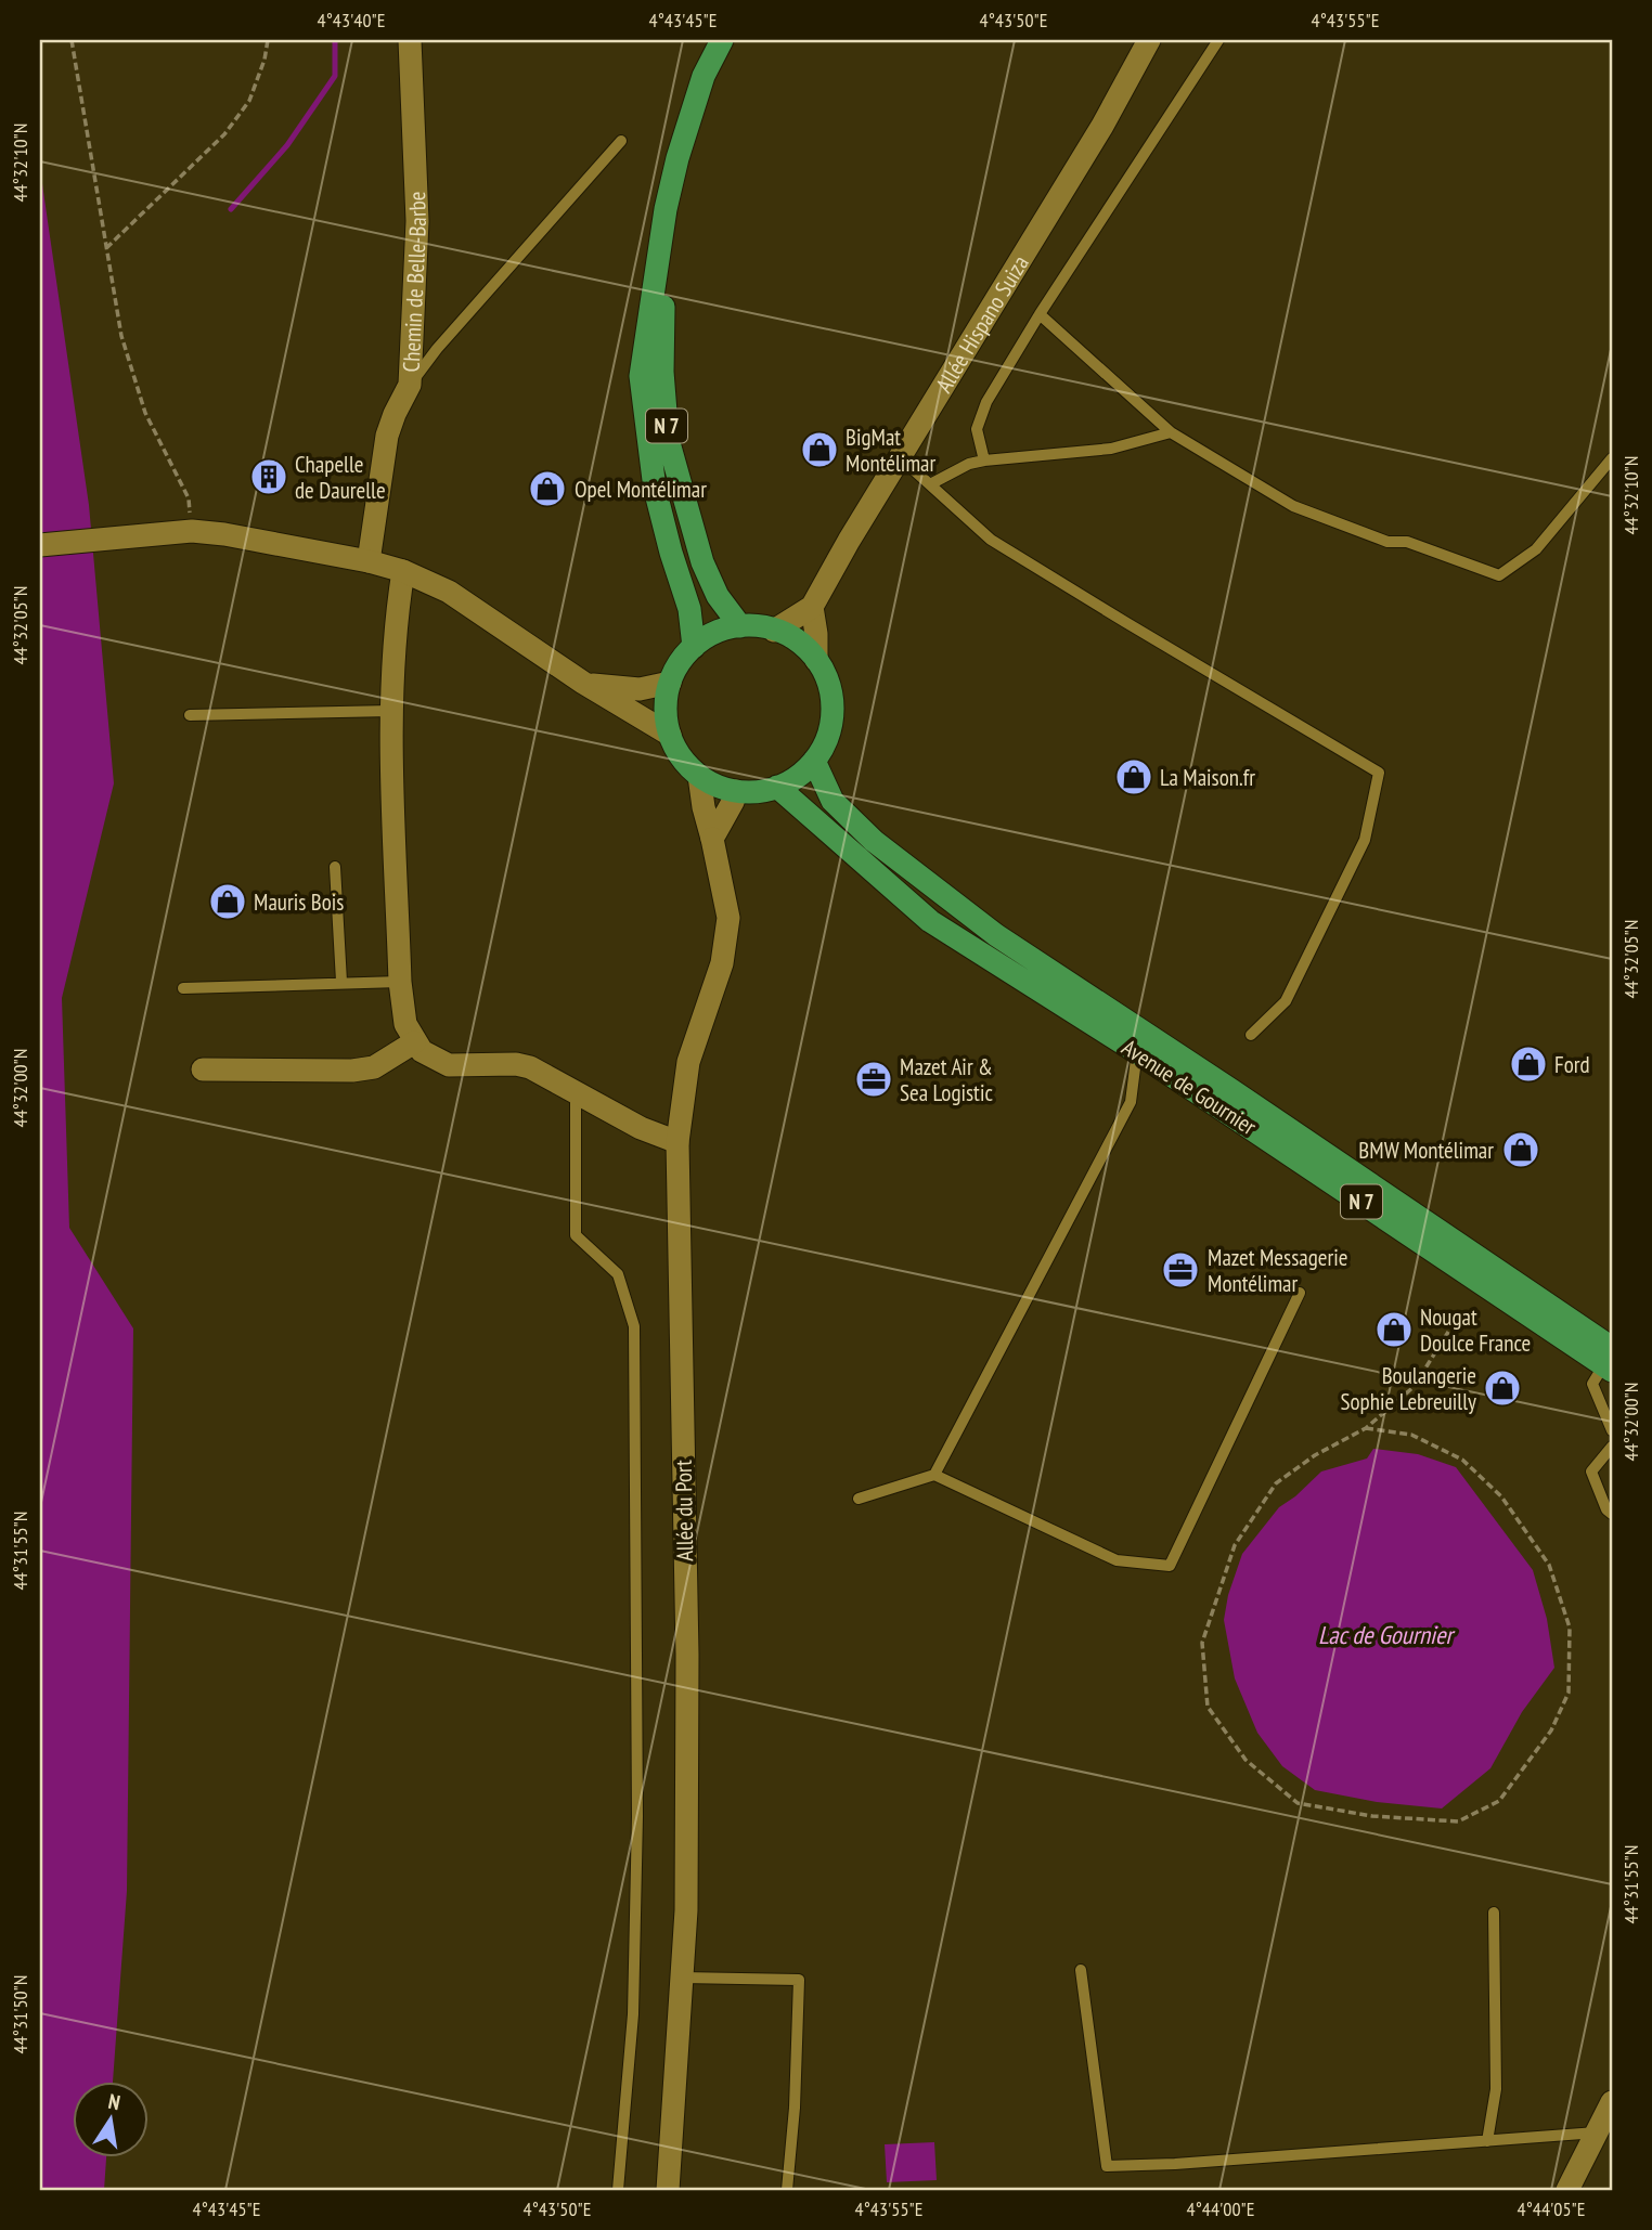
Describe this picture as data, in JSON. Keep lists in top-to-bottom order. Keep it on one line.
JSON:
{"streets":{"main road":["N 7","Avenue de Gournier"],"street":["Chemin de Belle-Barbe","Allée Hispano Suiza","Allée du Port"]},"crossings":[["Allée Hispano Suiza","N 7"],["Allée Hispano Suiza","Avenue de Gournier"],["Allée Hispano Suiza","Allée du Port"],["N 7","Avenue de Gournier"],["N 7","Allée du Port"],["Avenue de Gournier","Allée du Port"]],"water":["Lac de Gournier"],"places":{"shop":["BigMat Montélimar","Opel Montélimar","La Maison.fr","Mauris Bois","Ford","BMW Montélimar","Nougat Doulce France","Boulangerie Sophie Lebreuilly"],"building":["Chapelle de Daurelle"],"office":["Mazet Air & Sea Logistic","Mazet Messagerie Montélimar"]},"north":"top","coordinates":["4°43'40\"E","4°43'45\"E","4°43'50\"E","4°43'55\"E","44°32'10\"N","44°32'05\"N","44°32'00\"N","44°31'55\"N","44°31'50\"N","4°44'00\"E","4°44'05\"E"]}
